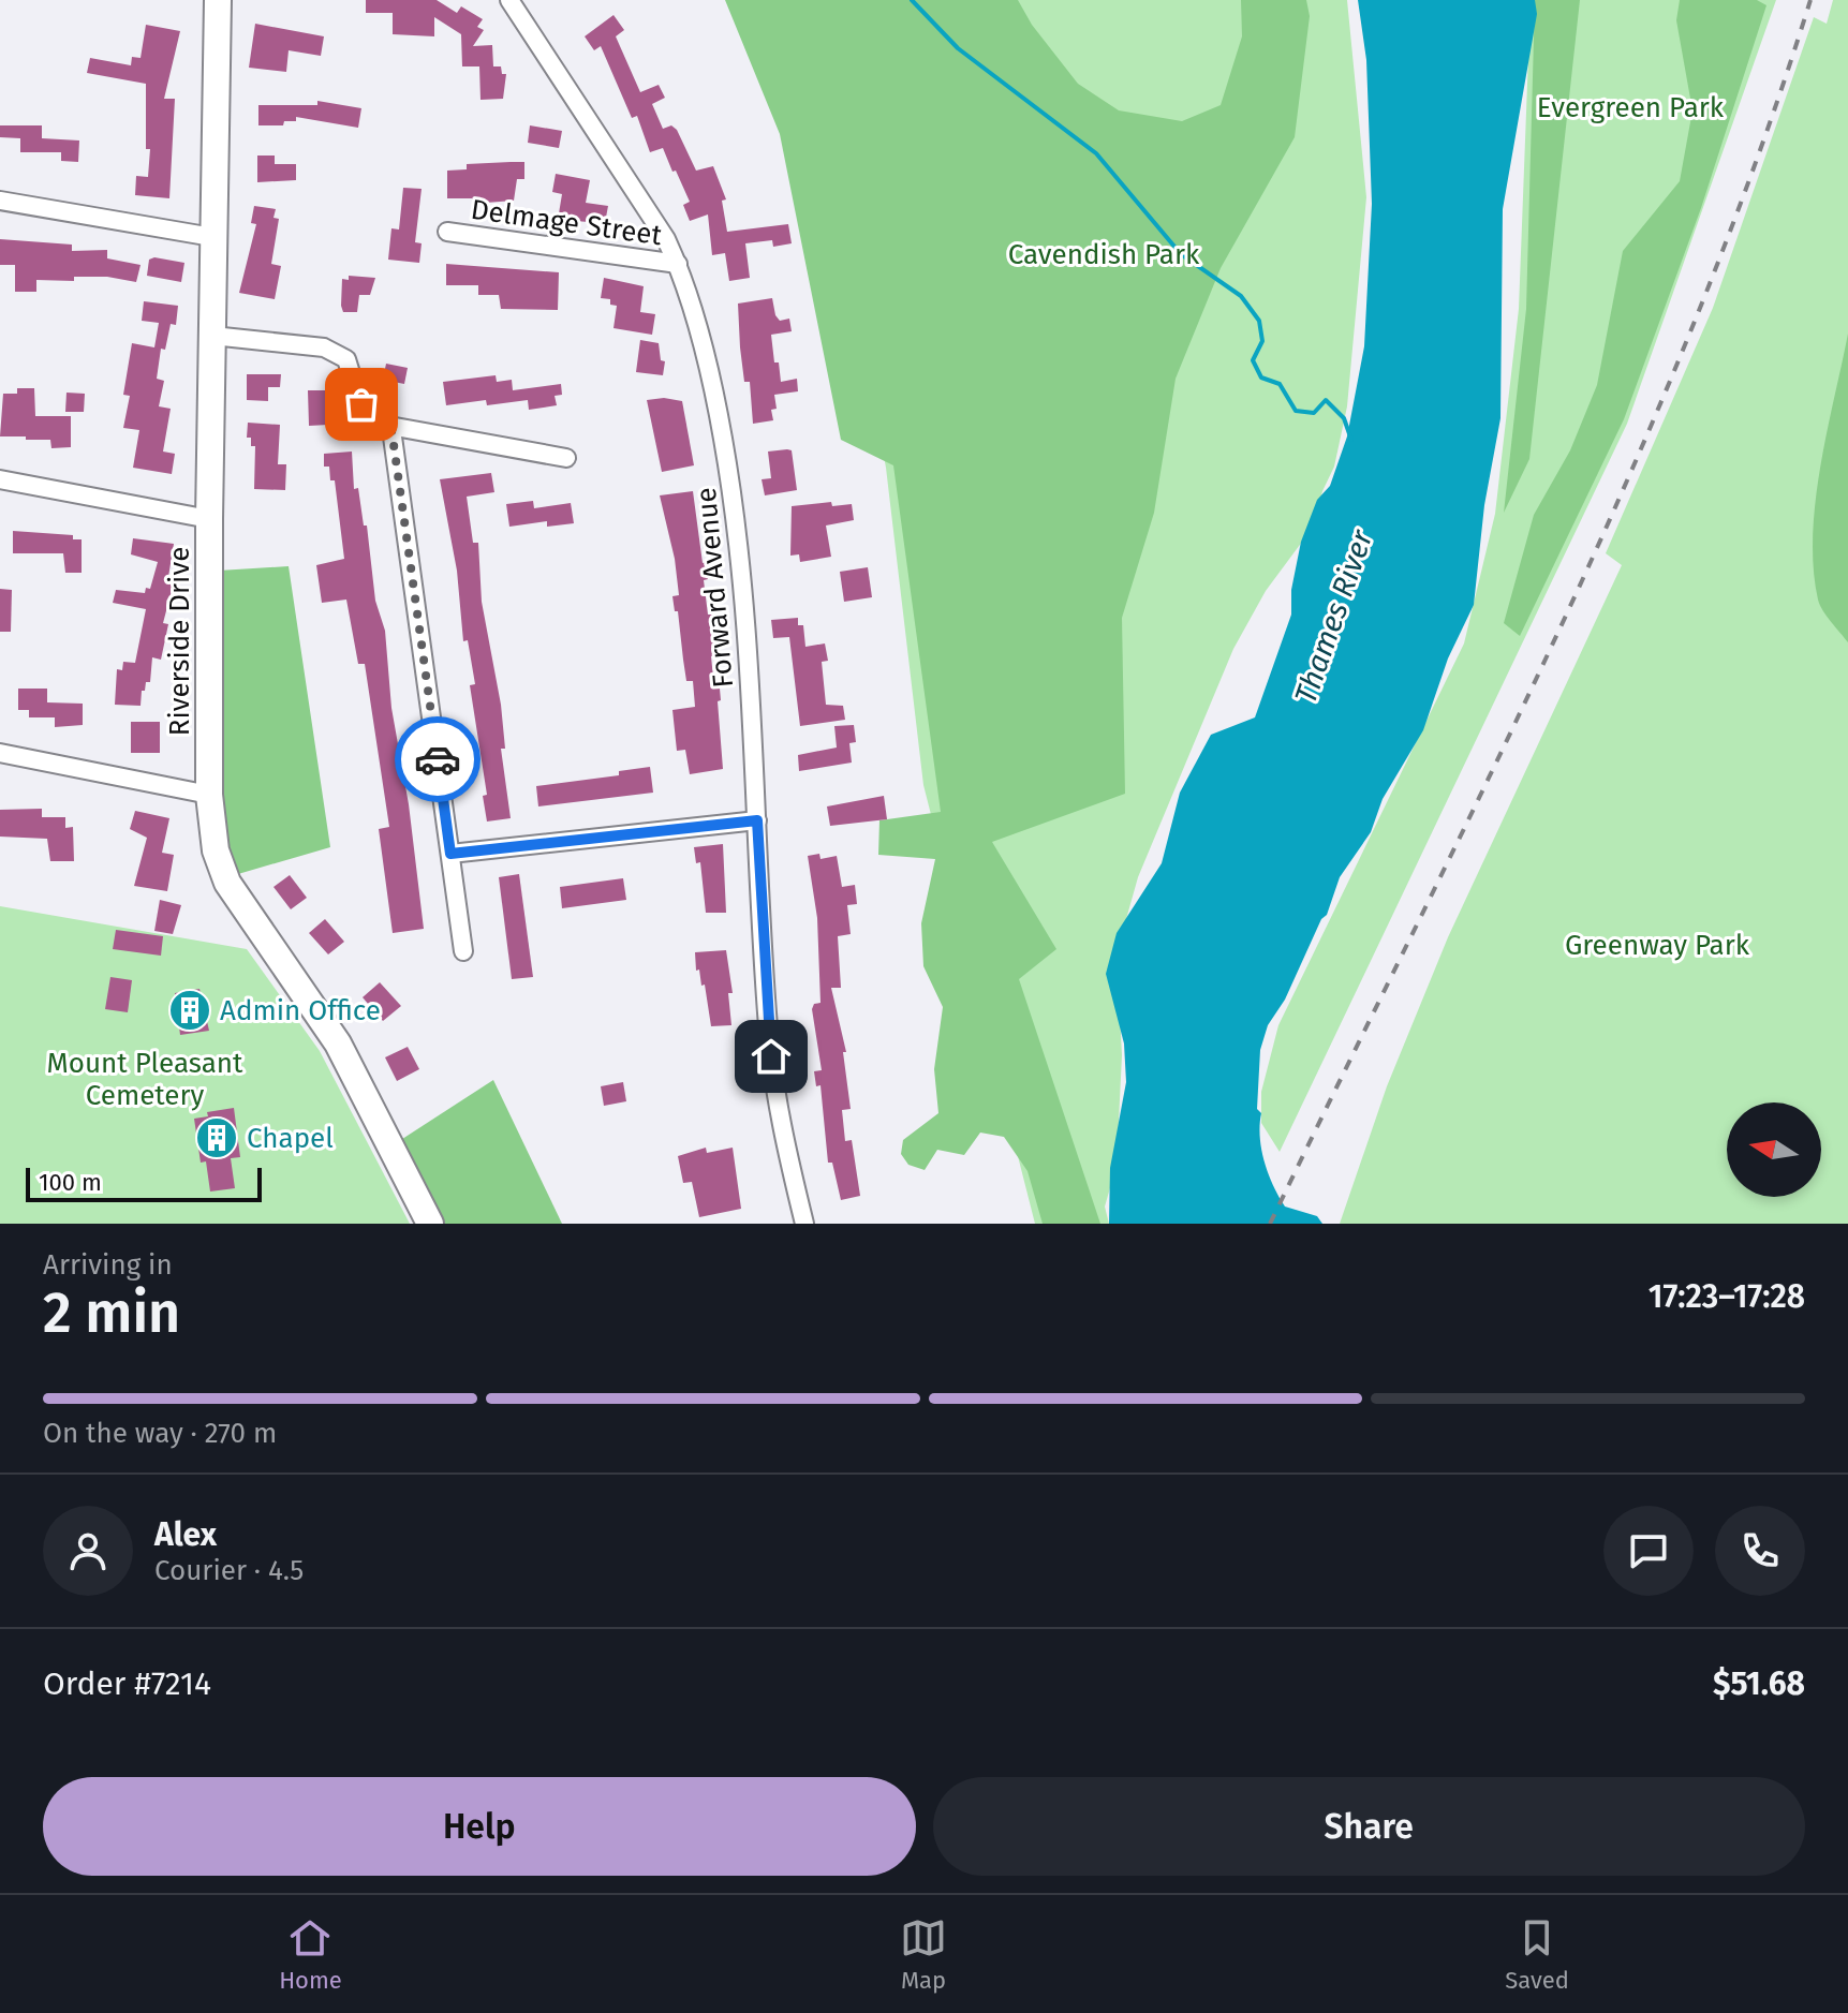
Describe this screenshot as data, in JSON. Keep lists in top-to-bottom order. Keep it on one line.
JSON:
{"streets":{"main road":["Riverside Drive"],"street":["Delmage Street","Forward Avenue"]},"crossings":[["Delmage Street","Forward Avenue"]],"water":["Thames River"],"parks":["Evergreen Park","Cavendish Park","Greenway Park","Mount Pleasant Cemetery"],"places":{"building":["Admin Office","Chapel"]},"scale_bar":"100 m","north":"left","page":{"scale":"100 m","heading":["2 min","Arriving in","17:23–17:28"],"panel":["Alex","Courier · 4.5","Order #7214","$51.68"],"bar":"On the way · 270 m","buttons":["Help","Share"],"tabs":["Home","Map","Saved"]}}
